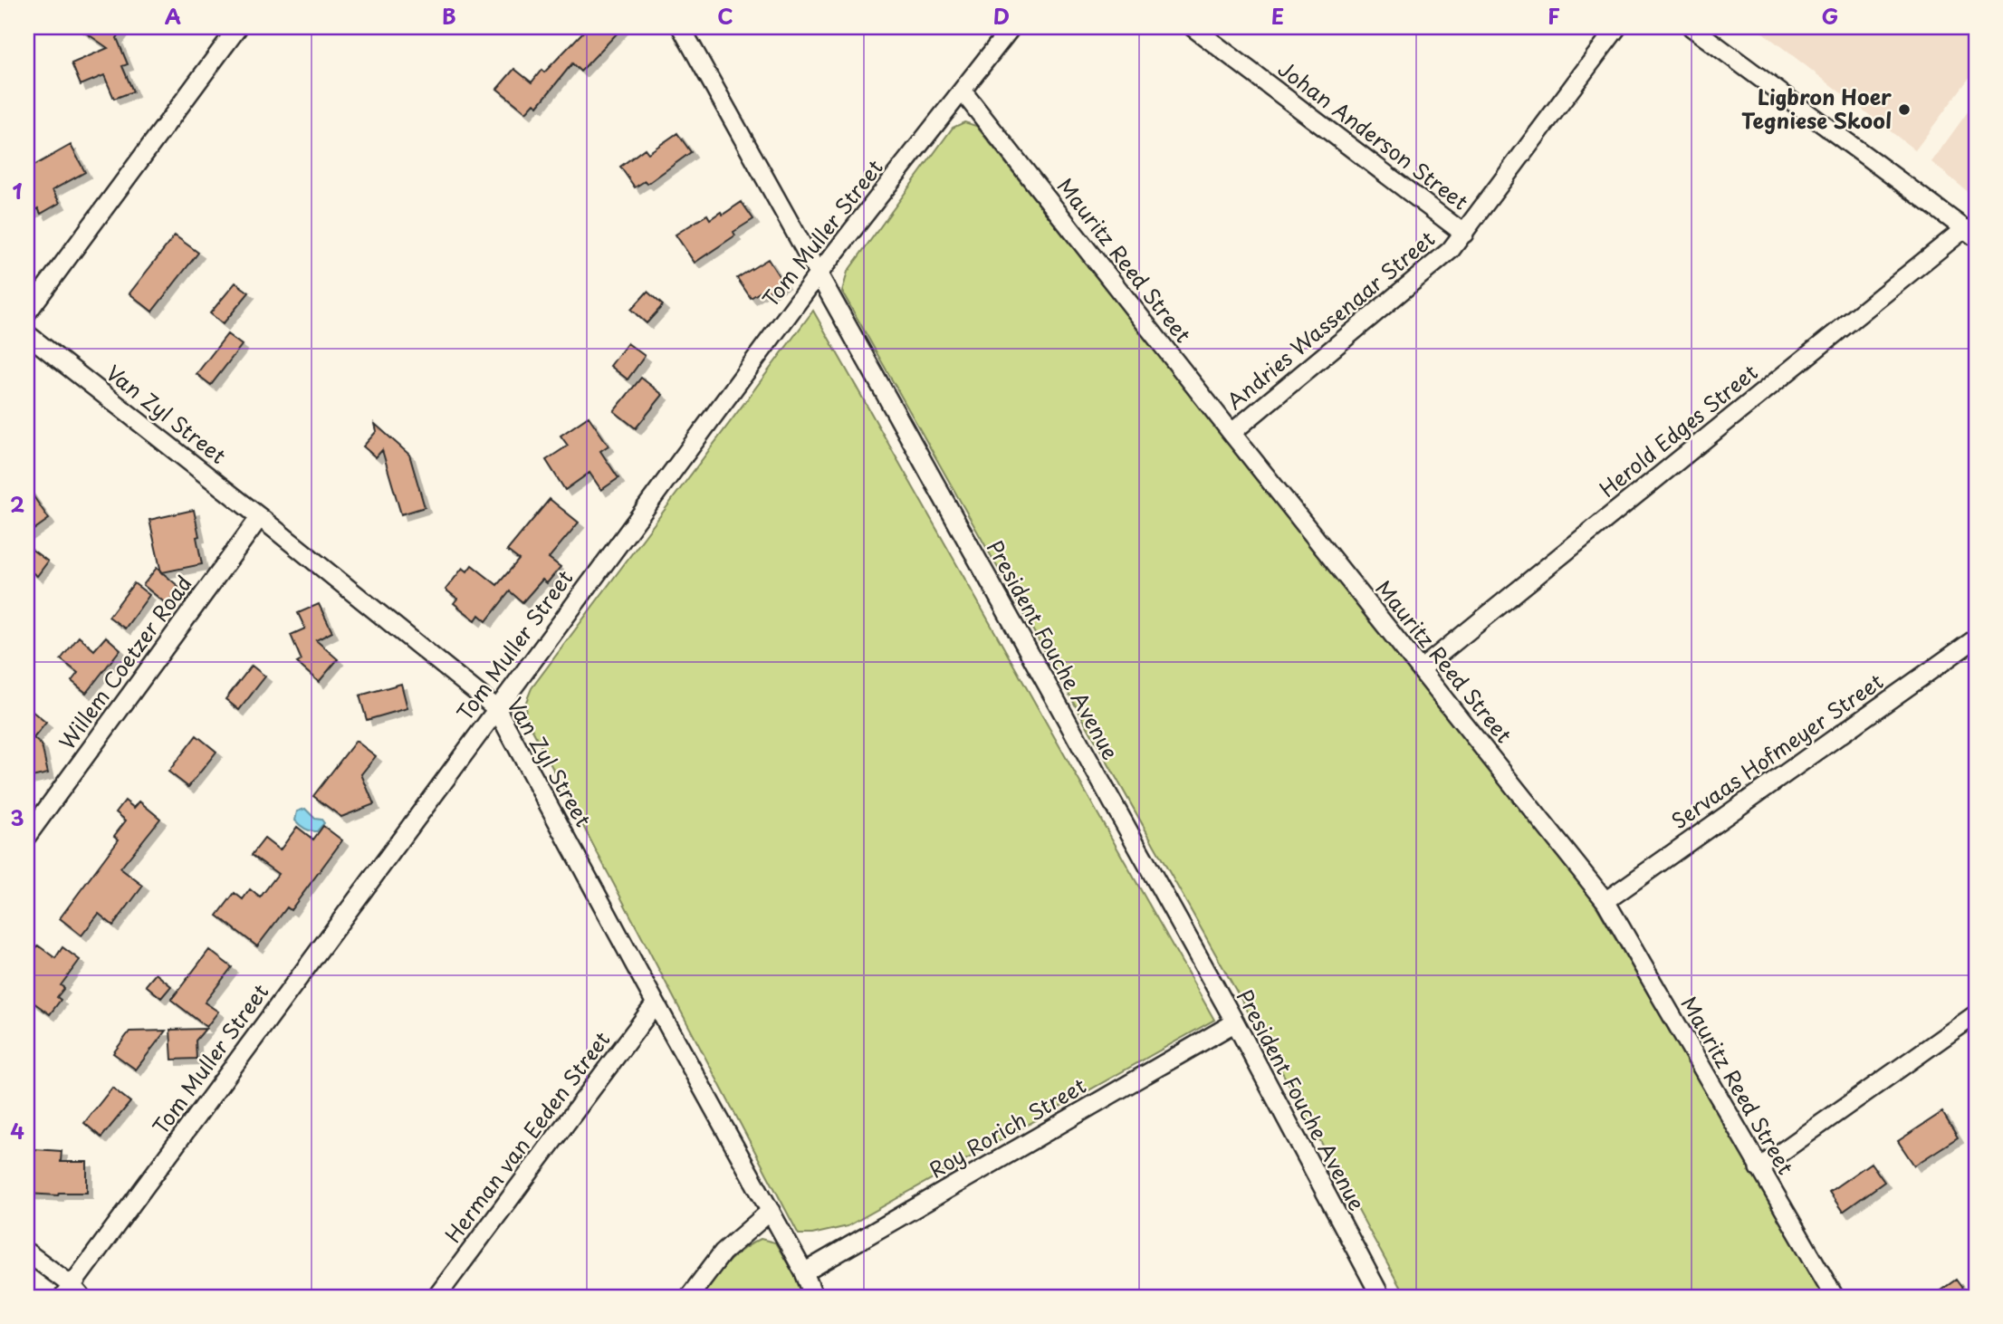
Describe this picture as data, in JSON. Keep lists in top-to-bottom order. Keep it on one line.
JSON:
{"streets":{"street":["Johan Anderson Street","Tom Muller Street","Mauritz Reed Street","Andries Wassenaar Street","Van Zyl Street","Herold Edges Street","President Fouche Avenue","Willem Coetzer Road","Servaas Hofmeyer Street","Roy Rorich Street","Herman van Eeden Street"]},"crossings":[["Johan Anderson Street","Andries Wassenaar Street"],["Tom Muller Street","Mauritz Reed Street"],["Tom Muller Street","Van Zyl Street"],["Tom Muller Street","President Fouche Avenue"],["Mauritz Reed Street","Andries Wassenaar Street"],["Mauritz Reed Street","Herold Edges Street"],["Mauritz Reed Street","Servaas Hofmeyer Street"],["Van Zyl Street","Willem Coetzer Road"],["Van Zyl Street","Roy Rorich Street"],["Van Zyl Street","Herman van Eeden Street"],["President Fouche Avenue","Roy Rorich Street"]],"places":["Ligbron Hoer Tegniese Skool"],"grid":{"columns":["A","B","C","D","E","F","G"],"rows":["1","2","3","4"]}}
